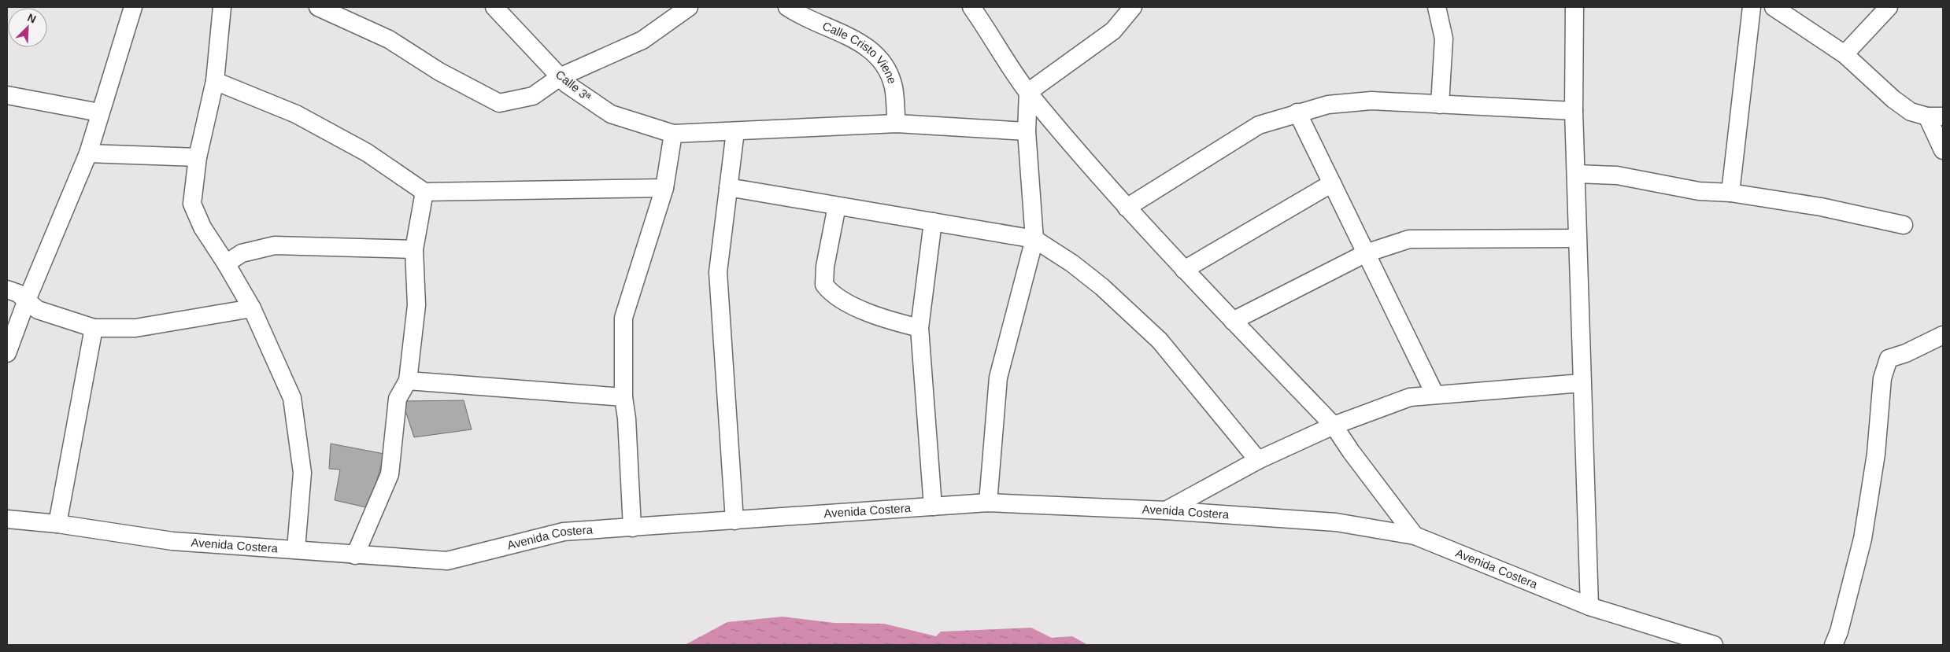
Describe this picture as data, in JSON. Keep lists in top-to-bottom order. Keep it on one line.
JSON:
{"streets":{"street":["Calle Cristo Viene","Calle 3ª","Avenida Costera"]},"crossings":[["Calle Cristo Viene","Calle 3ª"]],"north":"top right"}
